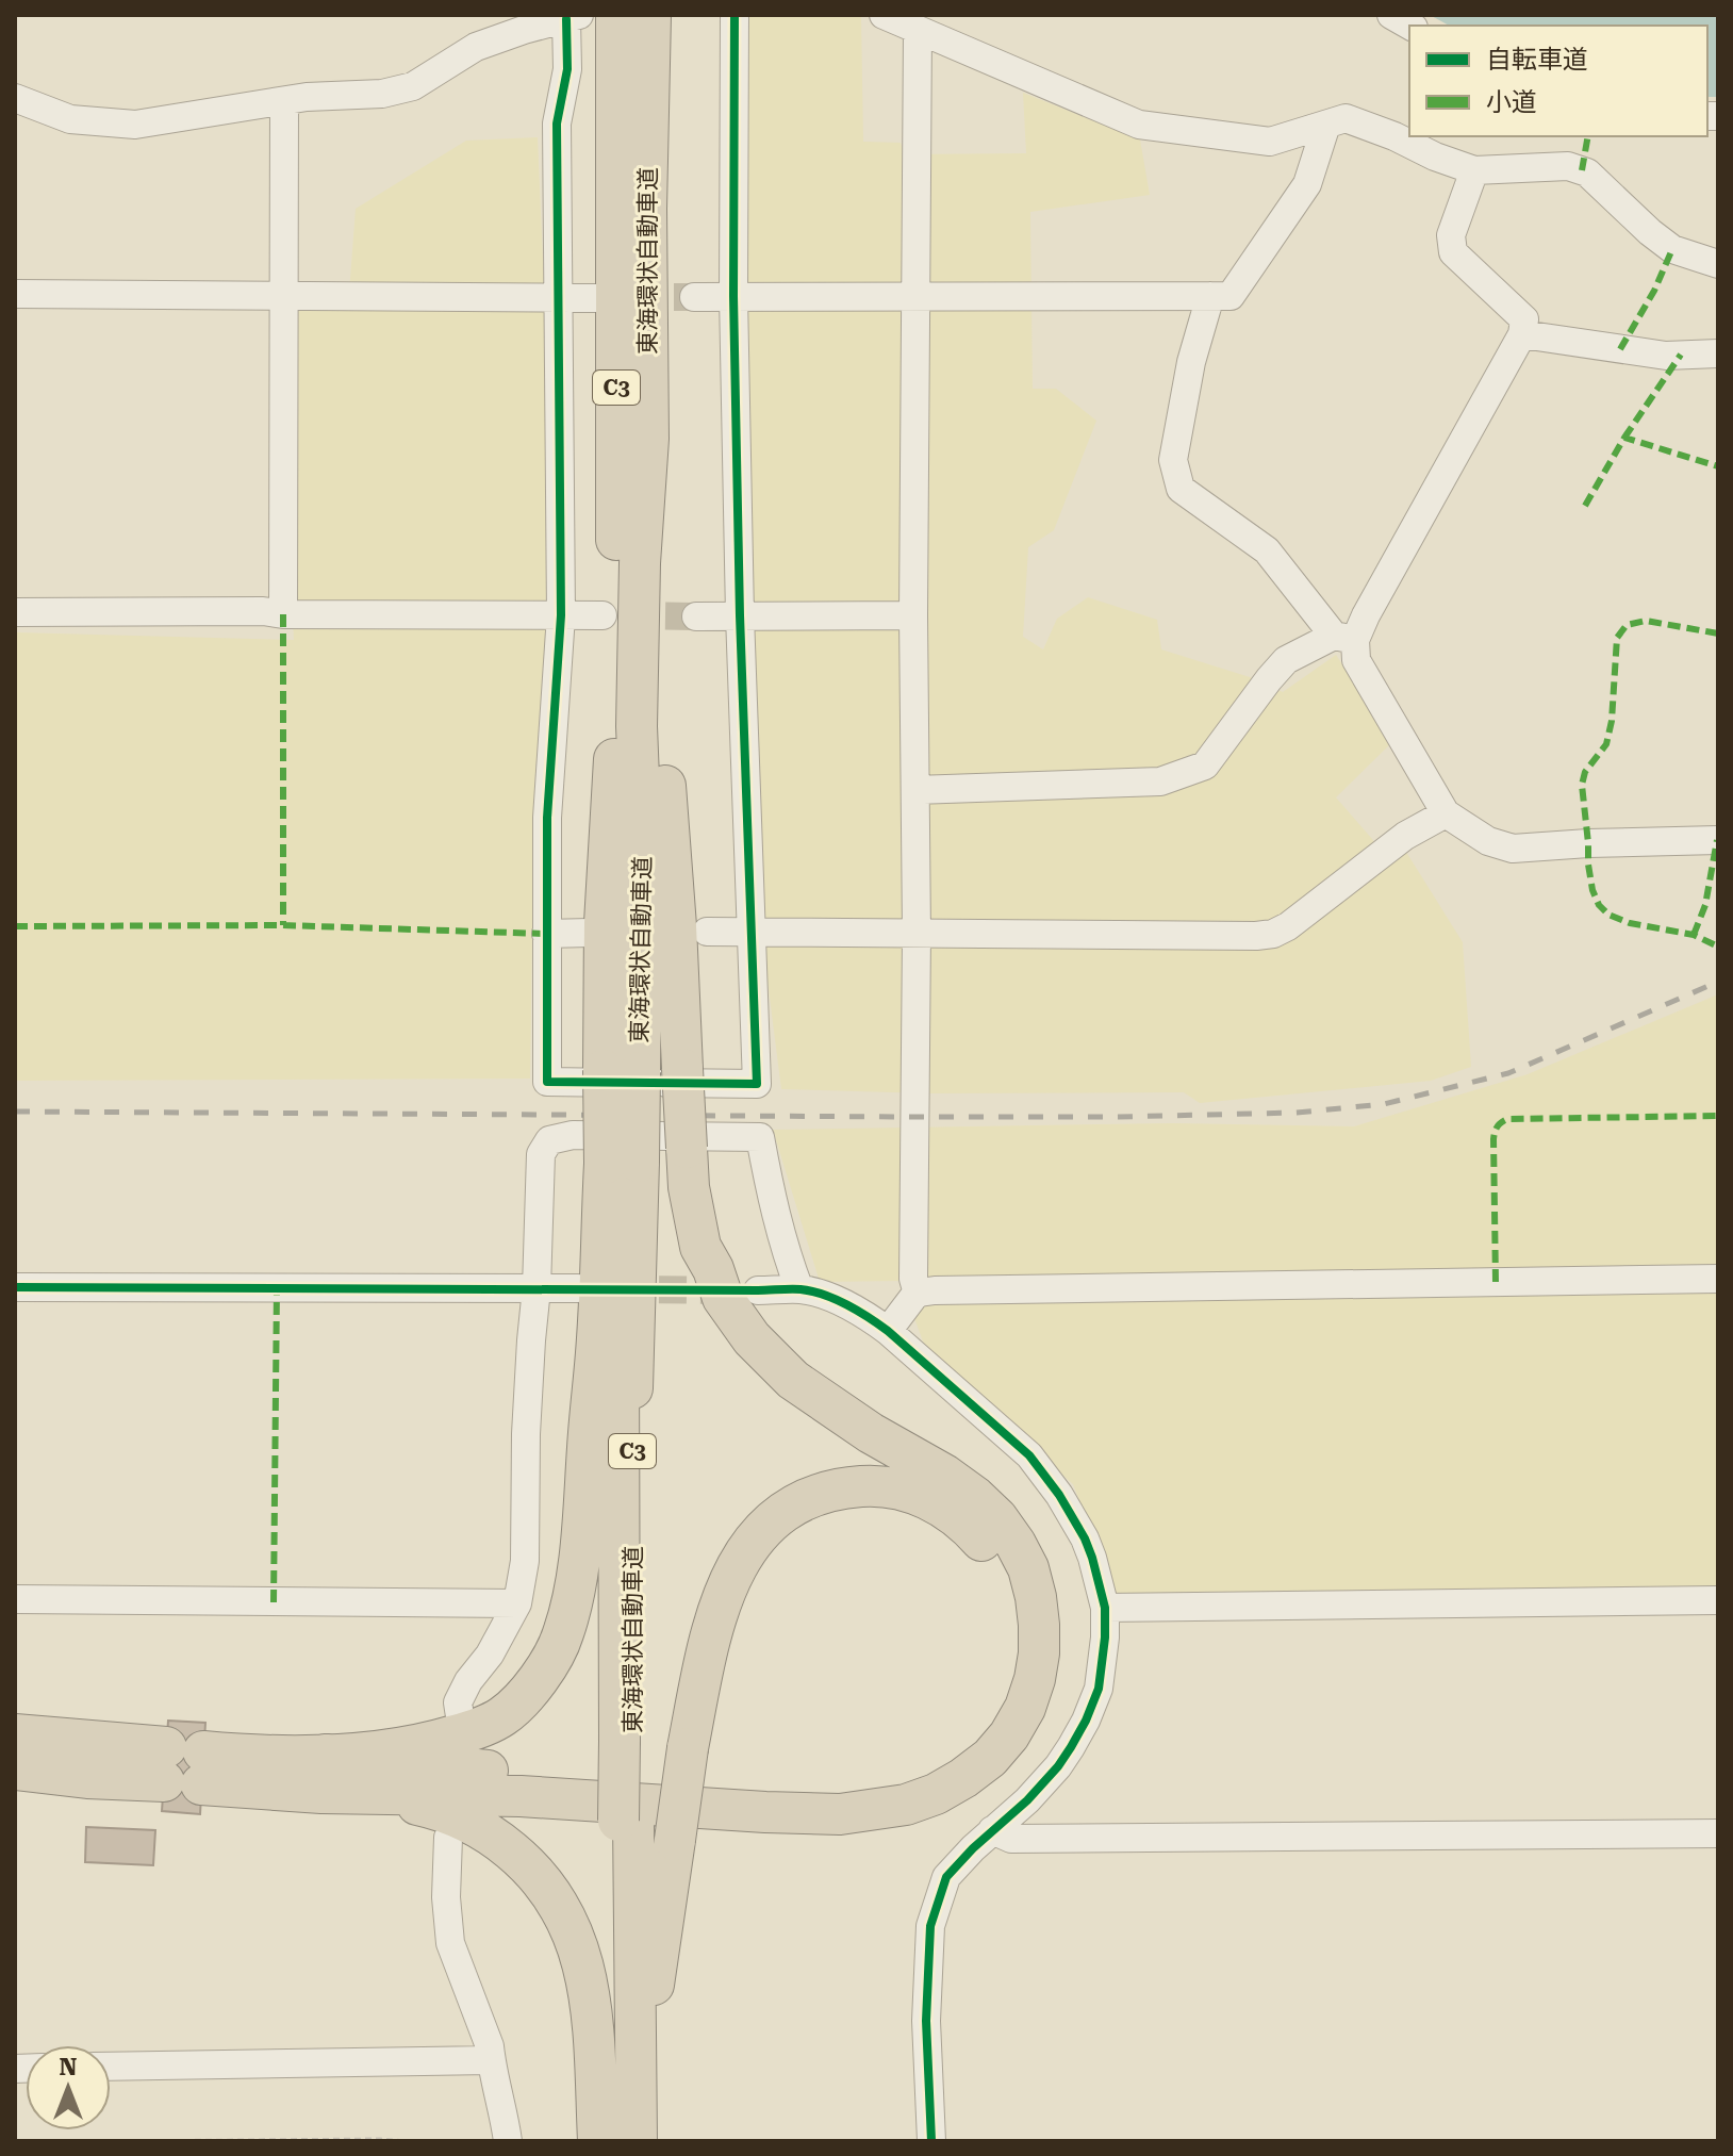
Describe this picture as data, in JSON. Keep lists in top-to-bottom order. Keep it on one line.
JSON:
{"streets":{"highway":["東海環状自動車道","C3"]},"legend":["自転車道","小道"],"north":"top"}
